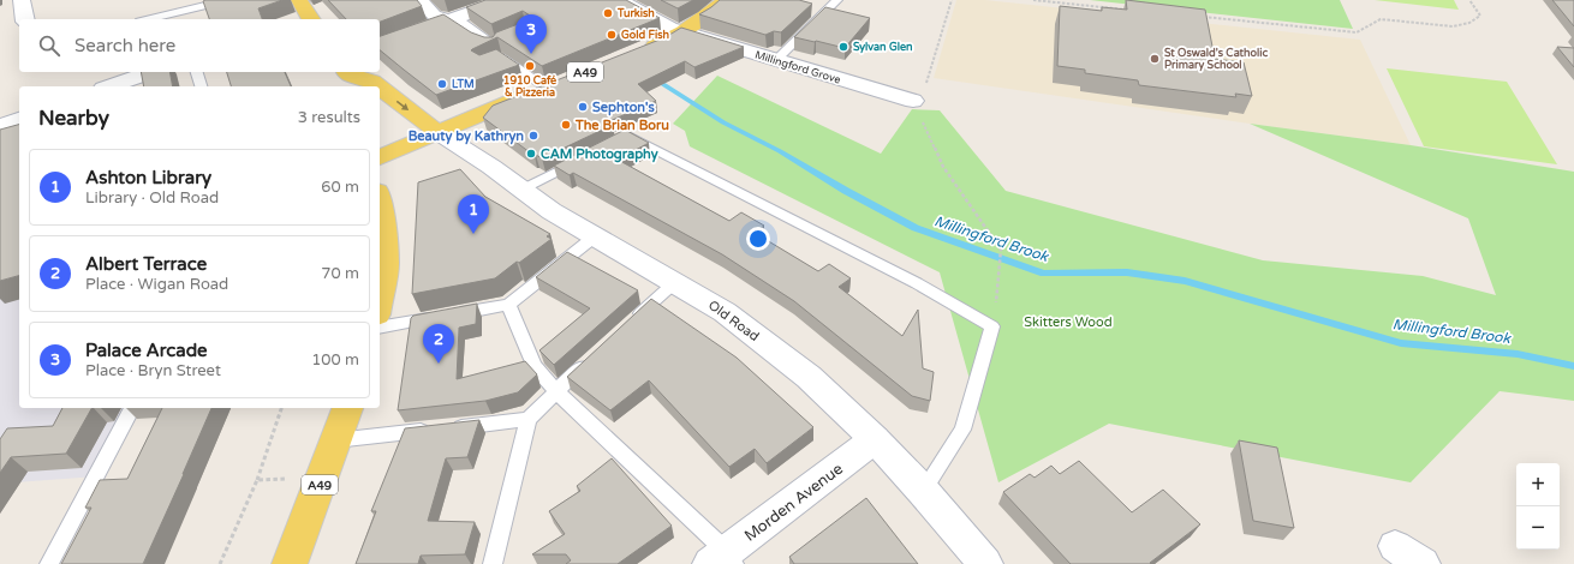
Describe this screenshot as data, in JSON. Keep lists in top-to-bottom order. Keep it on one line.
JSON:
{"streets":{"main road":["A49"],"street":["Millingford Grove","Old Road","Morden Avenue"]},"crossings":[["Old Road","Morden Avenue"]],"water":["Millingford Brook"],"parks":["Skitters Wood"],"places":["Turkish","Gold Fish","Sylvan Glen","St Oswald's Catholic Primary School","1910 Café & Pizzeria","LTM","Sephton's","The Brian Boru","Beauty by Kathryn","CAM Photography"],"page":{"pins":["3","1","2"],"search":"Search here","heading":["Nearby","3 results"],"list":[{"mark":"1","name":"Ashton Library","note":"Library · Old Road","value":"60 m"},{"mark":"2","name":"Albert Terrace","note":"Place · Wigan Road","value":"70 m"},{"mark":"3","name":"Palace Arcade","note":"Place · Bryn Street","value":"100 m"}],"map_buttons":["+","−"]}}
